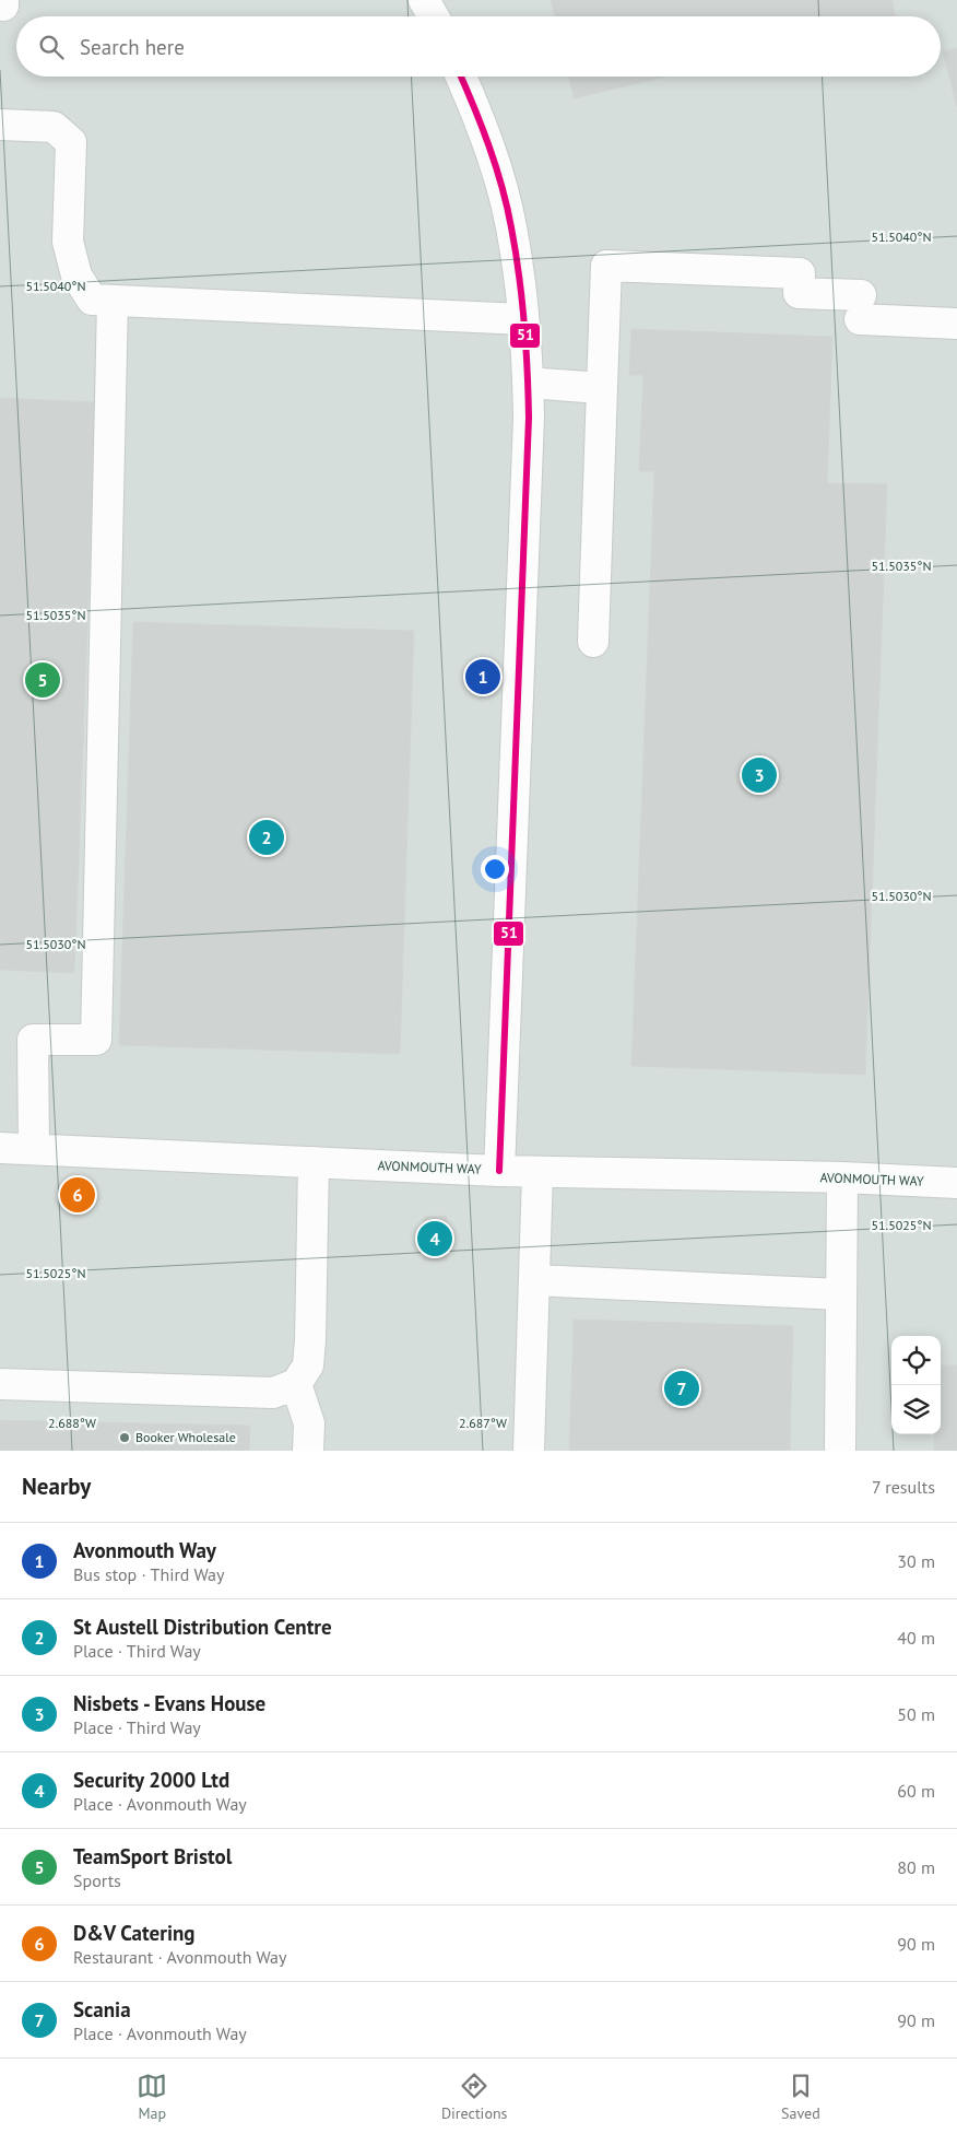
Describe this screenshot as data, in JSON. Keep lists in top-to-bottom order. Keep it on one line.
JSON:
{"streets":{"street":["AVONMOUTH WAY"]},"places":["Booker Wholesale"],"lines":["transit line 51"],"page":{"search":"Search here","pins":["1","5","3","2","6","4","7"],"heading":["Nearby","7 results"],"list":[{"mark":"1","name":"Avonmouth Way","note":"Bus stop · Third Way","value":"30 m"},{"mark":"2","name":"St Austell Distribution Centre","note":"Place · Third Way","value":"40 m"},{"mark":"3","name":"Nisbets - Evans House","note":"Place · Third Way","value":"50 m"},{"mark":"4","name":"Security 2000 Ltd","note":"Place · Avonmouth Way","value":"60 m"},{"mark":"5","name":"TeamSport Bristol","note":"Sports","value":"80 m"},{"mark":"6","name":"D&V Catering","note":"Restaurant · Avonmouth Way","value":"90 m"},{"mark":"7","name":"Scania","note":"Place · Avonmouth Way","value":"90 m"}],"nav":["Map","Directions","Saved"]},"coordinates":["51.5040°N","51.5035°N","51.5030°N","51.5025°N","2.688°W","2.687°W"]}
